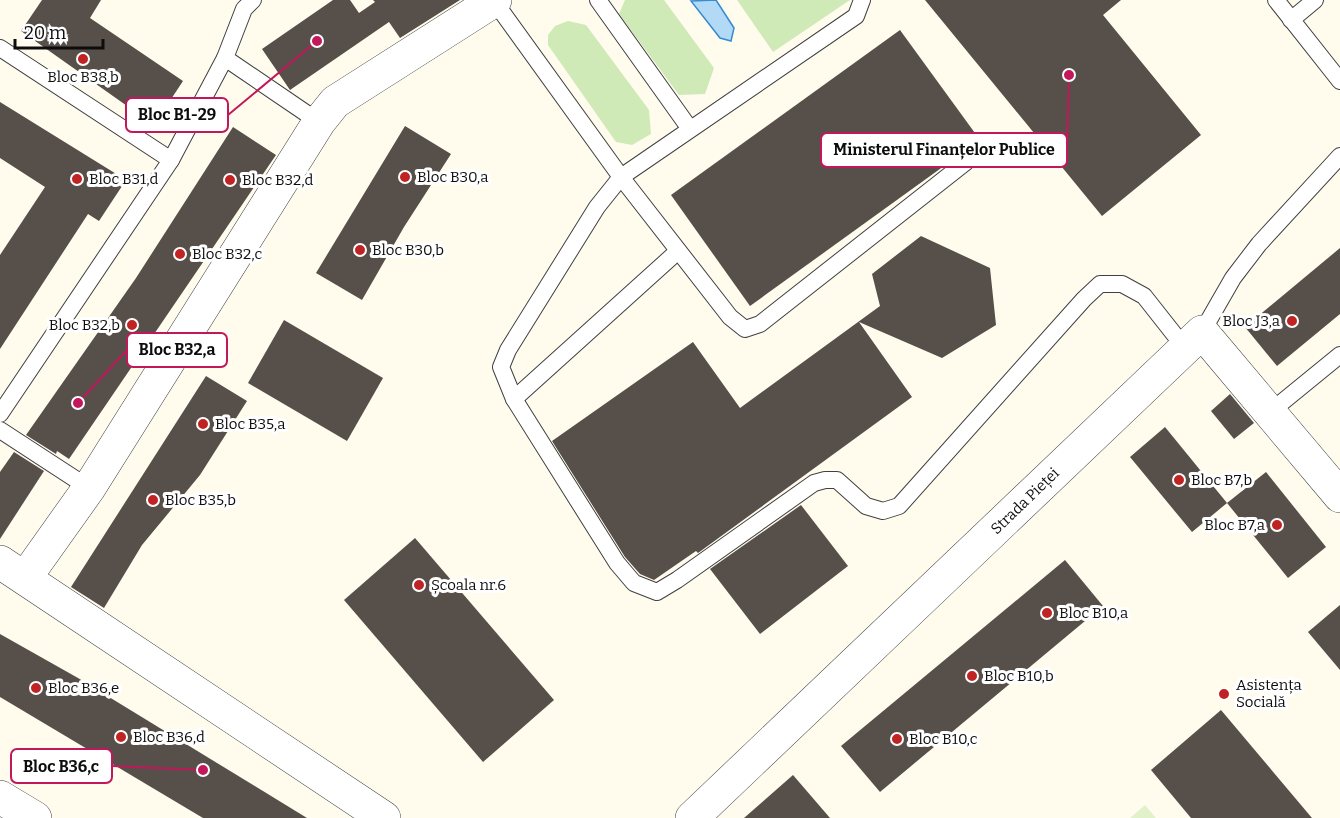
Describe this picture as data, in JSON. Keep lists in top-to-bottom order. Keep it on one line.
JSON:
{"streets":{"street":["Strada Pieței"]},"places":["Bloc B1-29","Bloc B38,b","Ministerul Finanțelor Publice","Bloc B30,a","Bloc B31,d","Bloc B32,d","Bloc B30,b","Bloc B32,c","Bloc J3,a","Bloc B32,b","Bloc B32,a","Bloc B35,a","Bloc B7,b","Bloc B35,b","Bloc B7,a","Școala nr.6","Bloc B10,a","Bloc B10,b","Bloc B36,e","Asistența Socială","Bloc B36,d","Bloc B10,c","Bloc B36,c"],"scale_bar":"20 m"}
